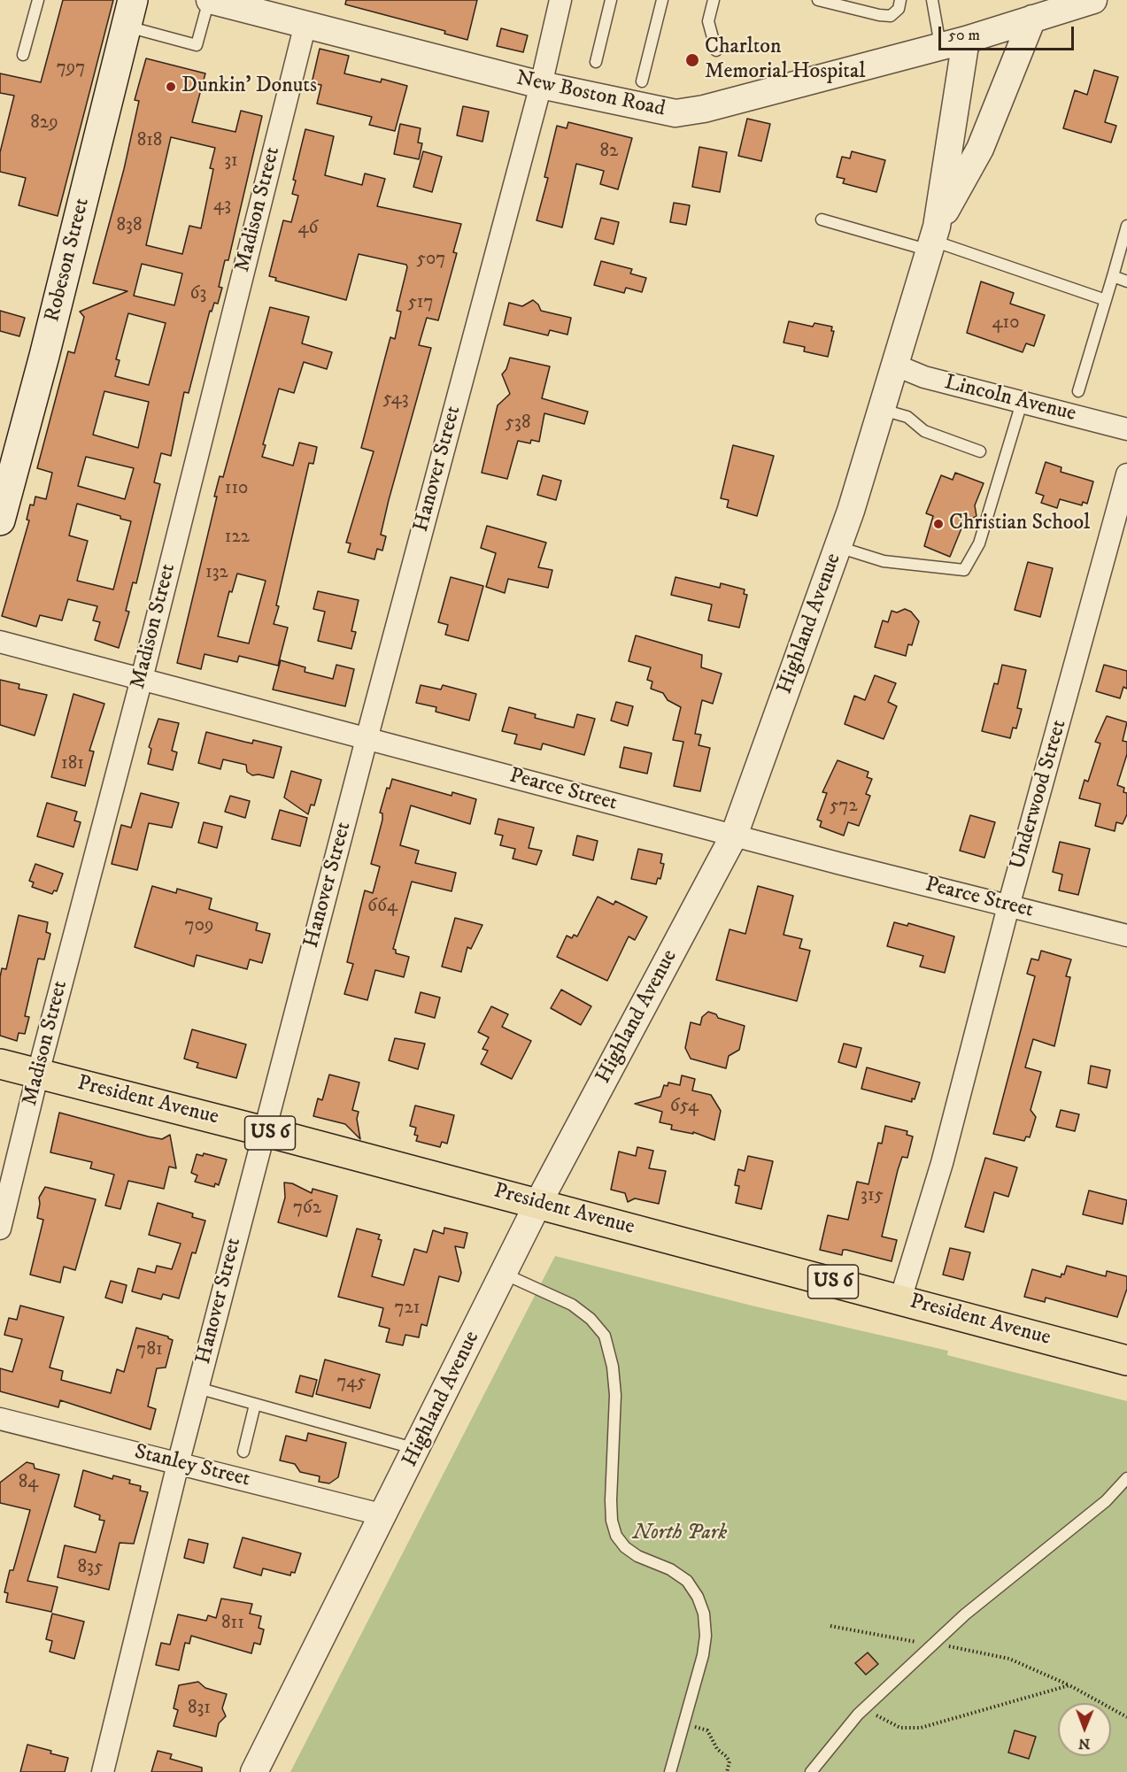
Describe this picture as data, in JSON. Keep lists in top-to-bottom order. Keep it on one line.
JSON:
{"streets":{"main road":["Robeson Street","President Avenue","US 6"],"street":["New Boston Road","Madison Street","Lincoln Avenue","Hanover Street","Highland Avenue","Pearce Street","Underwood Street","Stanley Street"]},"crossings":[["New Boston Road","Madison Street"],["New Boston Road","Hanover Street"],["New Boston Road","Highland Avenue"],["Madison Street","Pearce Street"],["Madison Street","President Avenue"],["Lincoln Avenue","Highland Avenue"],["Hanover Street","Pearce Street"],["Hanover Street","President Avenue"],["Hanover Street","Stanley Street"],["Highland Avenue","Pearce Street"],["Highland Avenue","President Avenue"],["Highland Avenue","Stanley Street"],["Pearce Street","Underwood Street"],["Underwood Street","President Avenue"]],"parks":["North Park"],"places":["Charlton Memorial Hospital","Dunkin' Donuts","Christian School"],"house_numbers":["797","829","818","82","31","43","838","46","507","63","517","410","543","538","110","122","132","181","572","664","709","654","315","762","721","781","745","84","835","811","831"],"scale_bar":"50 m","north":"bottom"}
